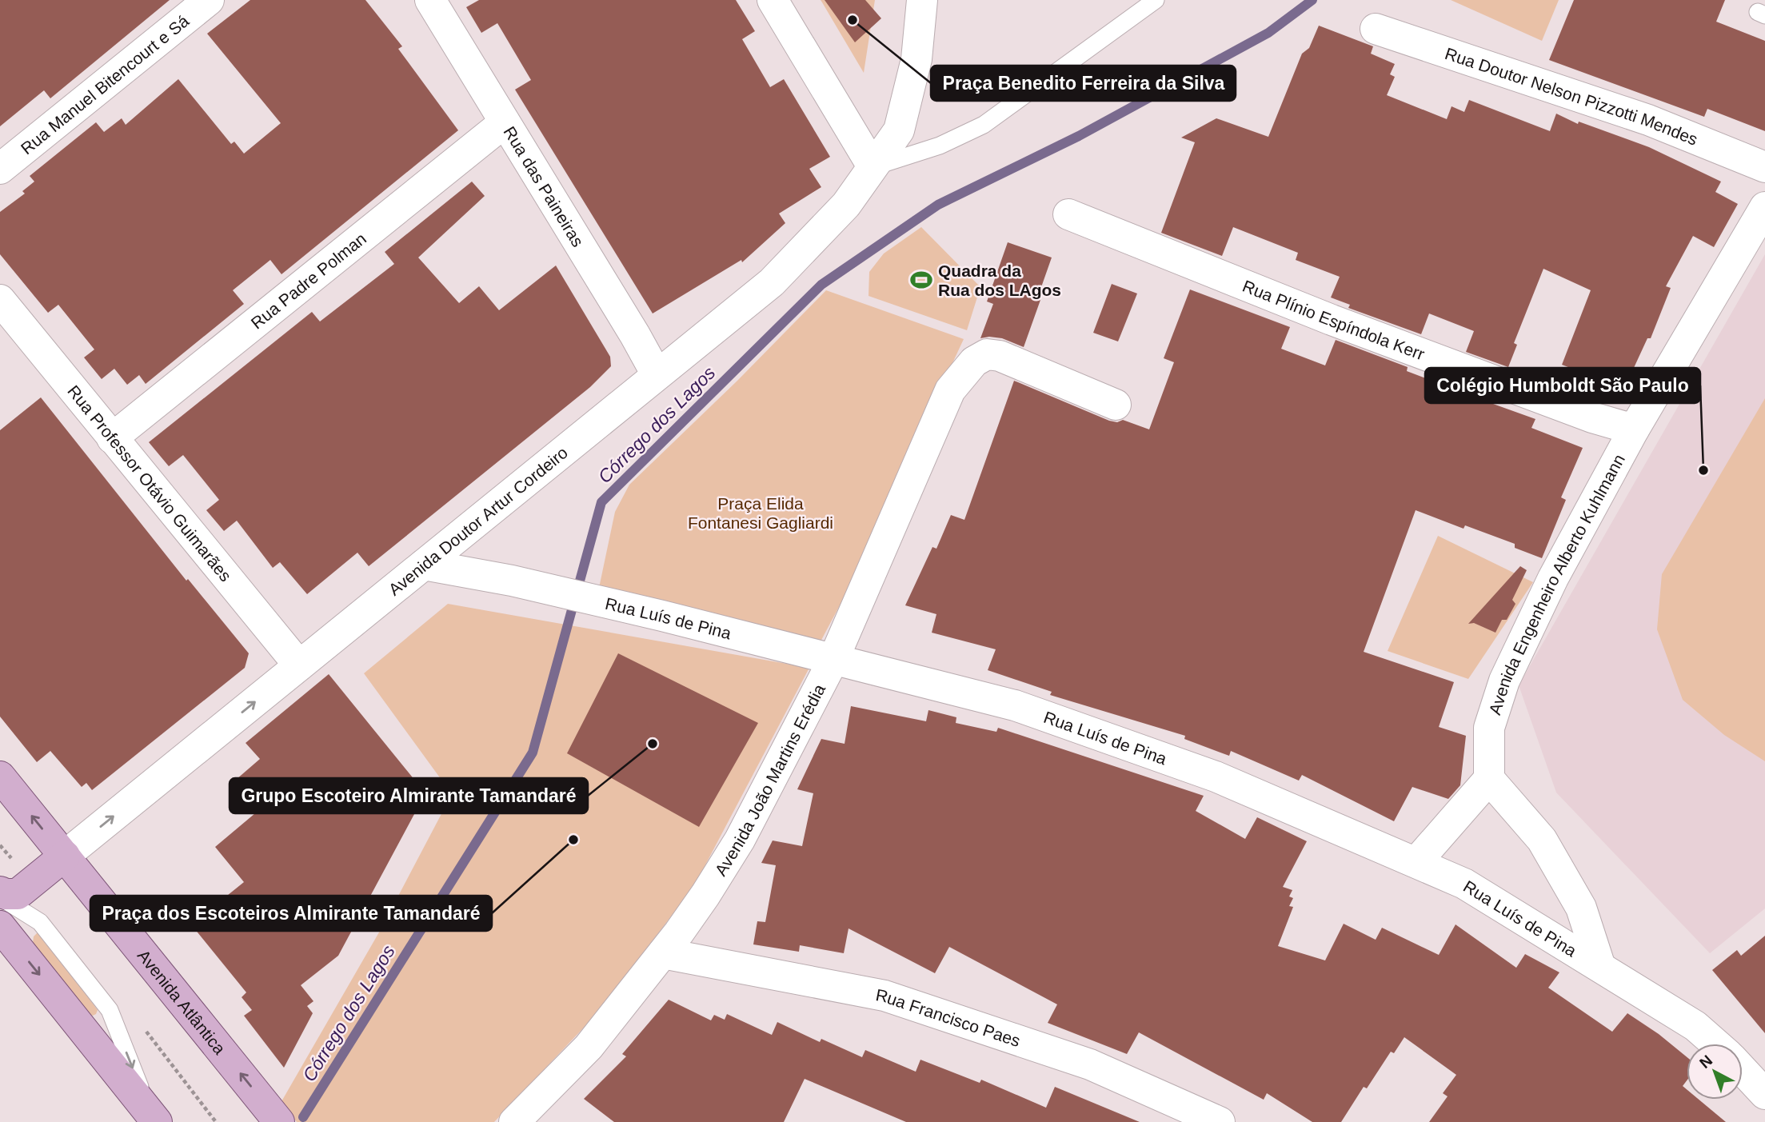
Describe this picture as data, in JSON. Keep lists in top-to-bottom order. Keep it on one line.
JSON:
{"streets":{"main road":["Avenida Atlântica"],"street":["Rua Manuel Bitencourt e Sá","Rua Doutor Nelson Pizzotti Mendes","Rua das Paineiras","Rua Padre Polman","Rua Plínio Espíndola Kerr","Rua Professor Otávio Guimarães","Avenida Doutor Artur Cordeiro","Avenida Engenheiro Alberto Kuhlmann","Rua Luís de Pina","Avenida João Martins Erédia","Rua Francisco Paes"]},"crossings":[["Rua das Paineiras","Rua Padre Polman"],["Rua das Paineiras","Avenida Doutor Artur Cordeiro"],["Rua Padre Polman","Rua Professor Otávio Guimarães"],["Rua Plínio Espíndola Kerr","Avenida Engenheiro Alberto Kuhlmann"],["Rua Professor Otávio Guimarães","Avenida Doutor Artur Cordeiro"],["Avenida Doutor Artur Cordeiro","Rua Luís de Pina"],["Avenida Doutor Artur Cordeiro","Avenida Atlântica"],["Rua Luís de Pina","Avenida João Martins Erédia"],["Avenida João Martins Erédia","Rua Francisco Paes"]],"water":["Córrego dos Lagos"],"parks":["Praça Elida Fontanesi Gagliardi"],"places":{"other":["Praça Benedito Ferreira da Silva","Colégio Humboldt São Paulo","Grupo Escoteiro Almirante Tamandaré","Praça dos Escoteiros Almirante Tamandaré"],"sports":["Quadra da Rua dos LAgos"]},"north":"top left"}
